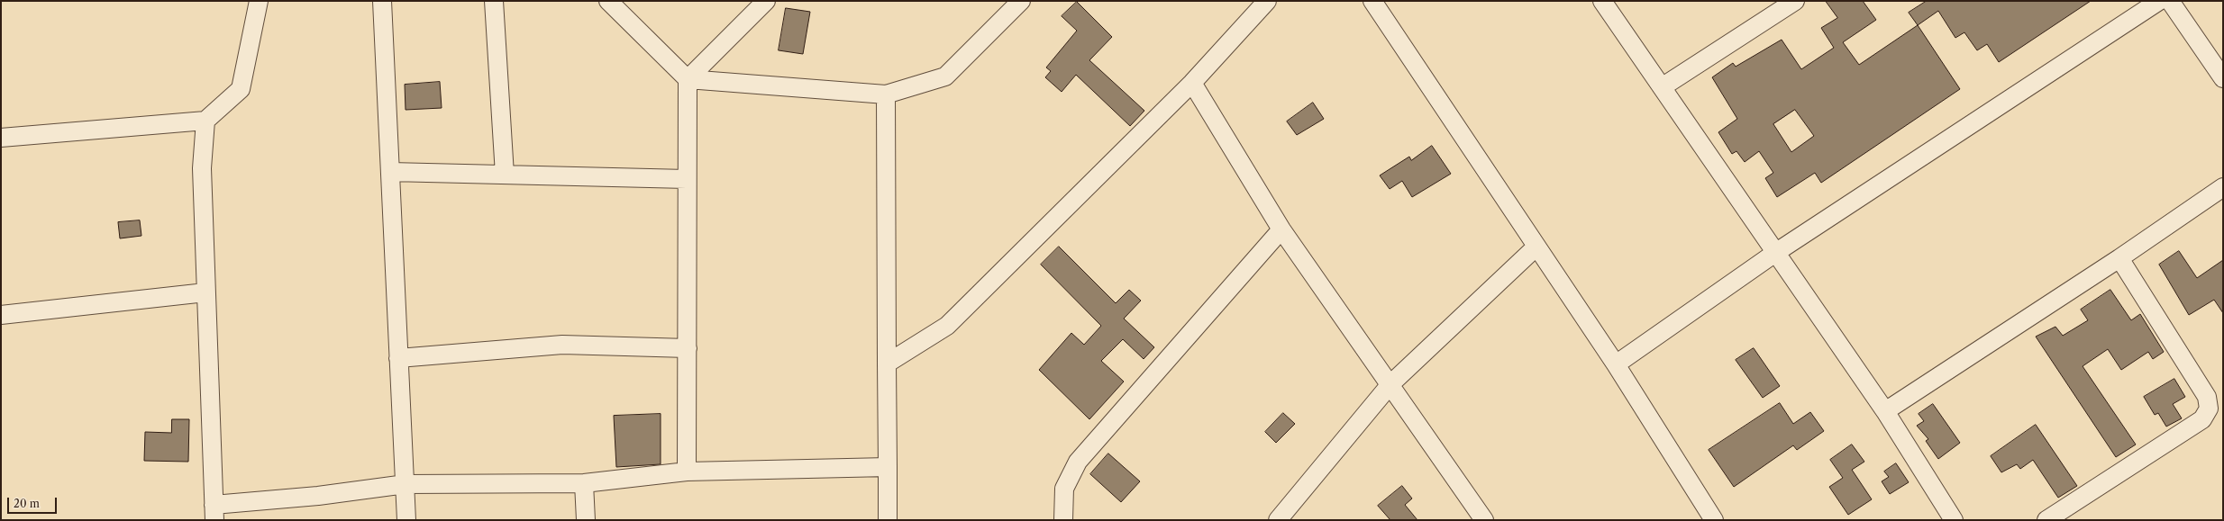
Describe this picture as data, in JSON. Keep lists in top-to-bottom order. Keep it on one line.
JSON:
{"scale_bar":"20 m"}
